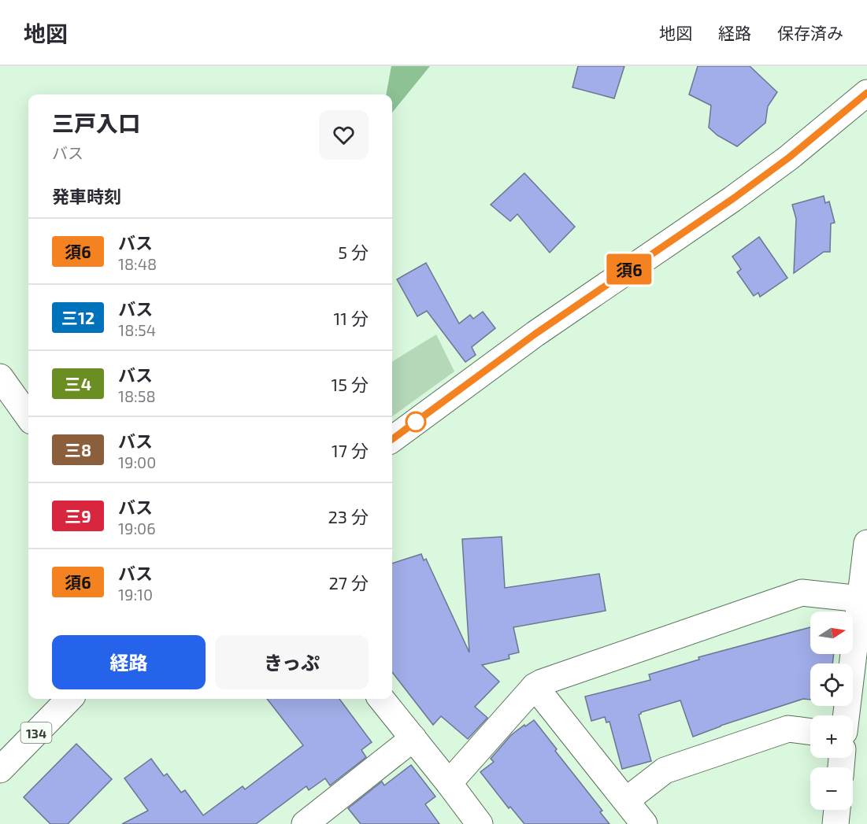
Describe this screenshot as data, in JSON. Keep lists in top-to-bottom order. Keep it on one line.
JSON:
{"streets":{"main road":["134"]},"lines":["bus line 須6"],"north":"right","page":{"header":"地図","nav":["地図","経路","保存済み"],"on_map":"須6","heading":[["三戸入口","バス"],"発車時刻"],"list":[{"mark":"須6","name":"バス","note":"18:48","value":"5 分"},{"mark":"三12","name":"バス","note":"18:54","value":"11 分"},{"mark":"三4","name":"バス","note":"18:58","value":"15 分"},{"mark":"三8","name":"バス","note":"19:00","value":"17 分"},{"mark":"三9","name":"バス","note":"19:06","value":"23 分"},{"mark":"須6","name":"バス","note":"19:10","value":"27 分"}],"map_buttons":["+","−"],"buttons":["経路","きっぷ"]}}
